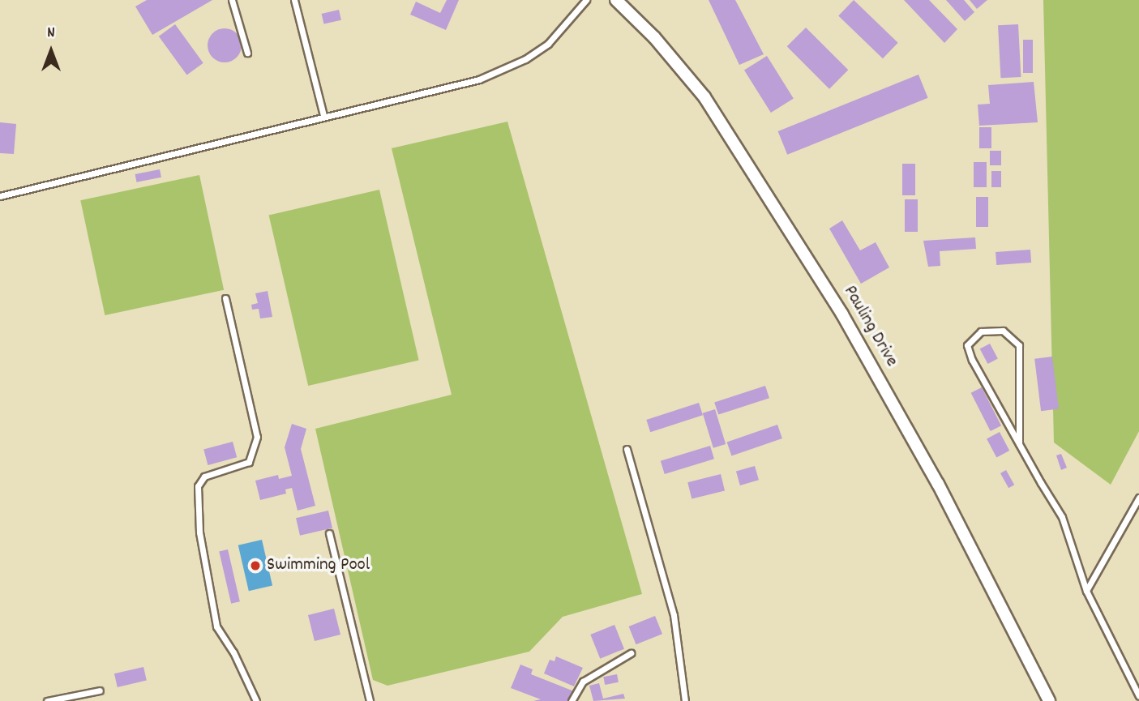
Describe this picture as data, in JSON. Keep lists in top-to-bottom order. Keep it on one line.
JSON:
{"streets":{"street":["Pauling Drive"]},"places":["Swimming Pool"],"north":"top"}
